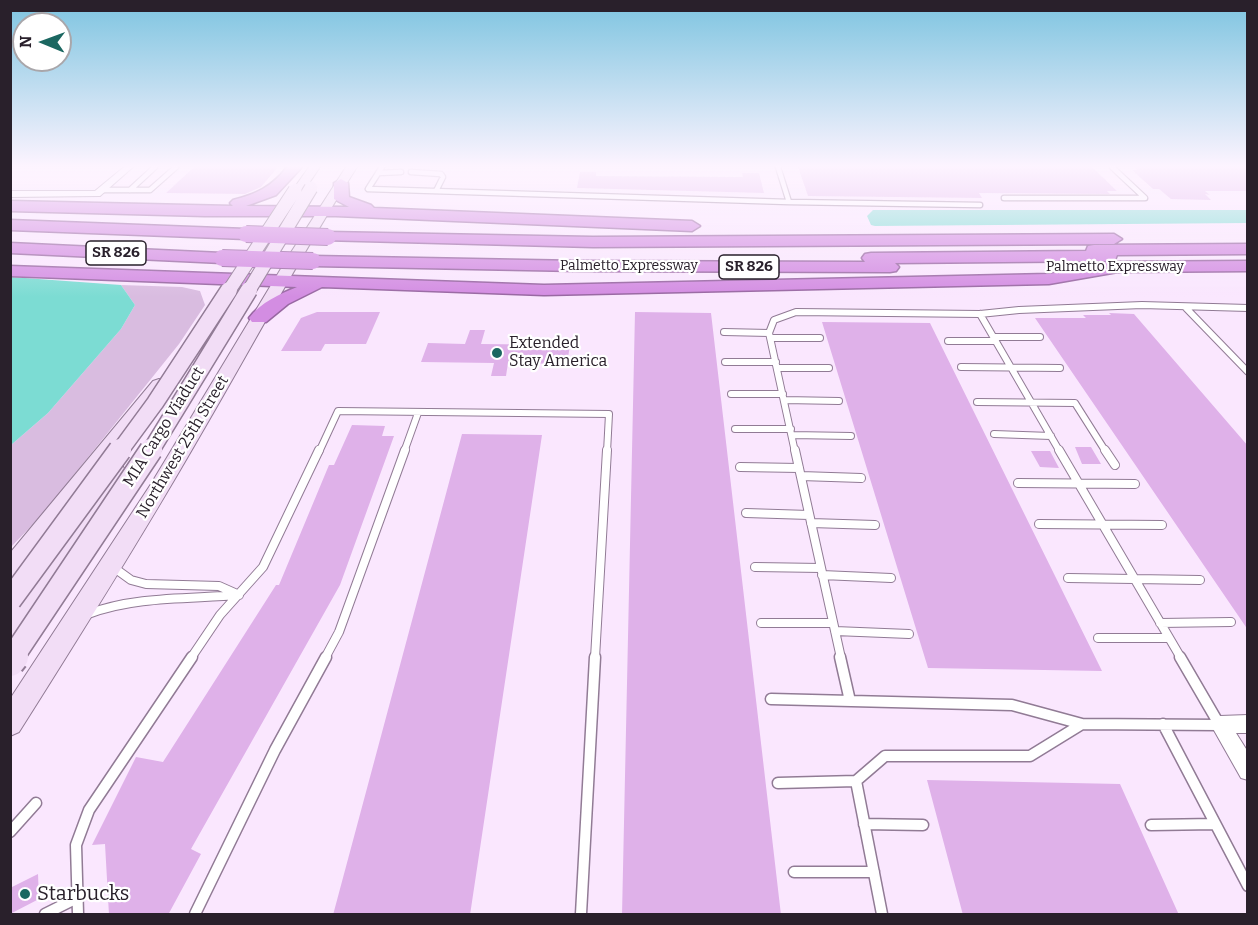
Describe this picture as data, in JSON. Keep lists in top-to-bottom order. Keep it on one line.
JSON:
{"streets":{"highway":["SR 826","Palmetto Expressway"],"main road":["MIA Cargo Viaduct","Northwest 25th Street"]},"places":["Extended Stay America","Starbucks"],"north":"left"}
